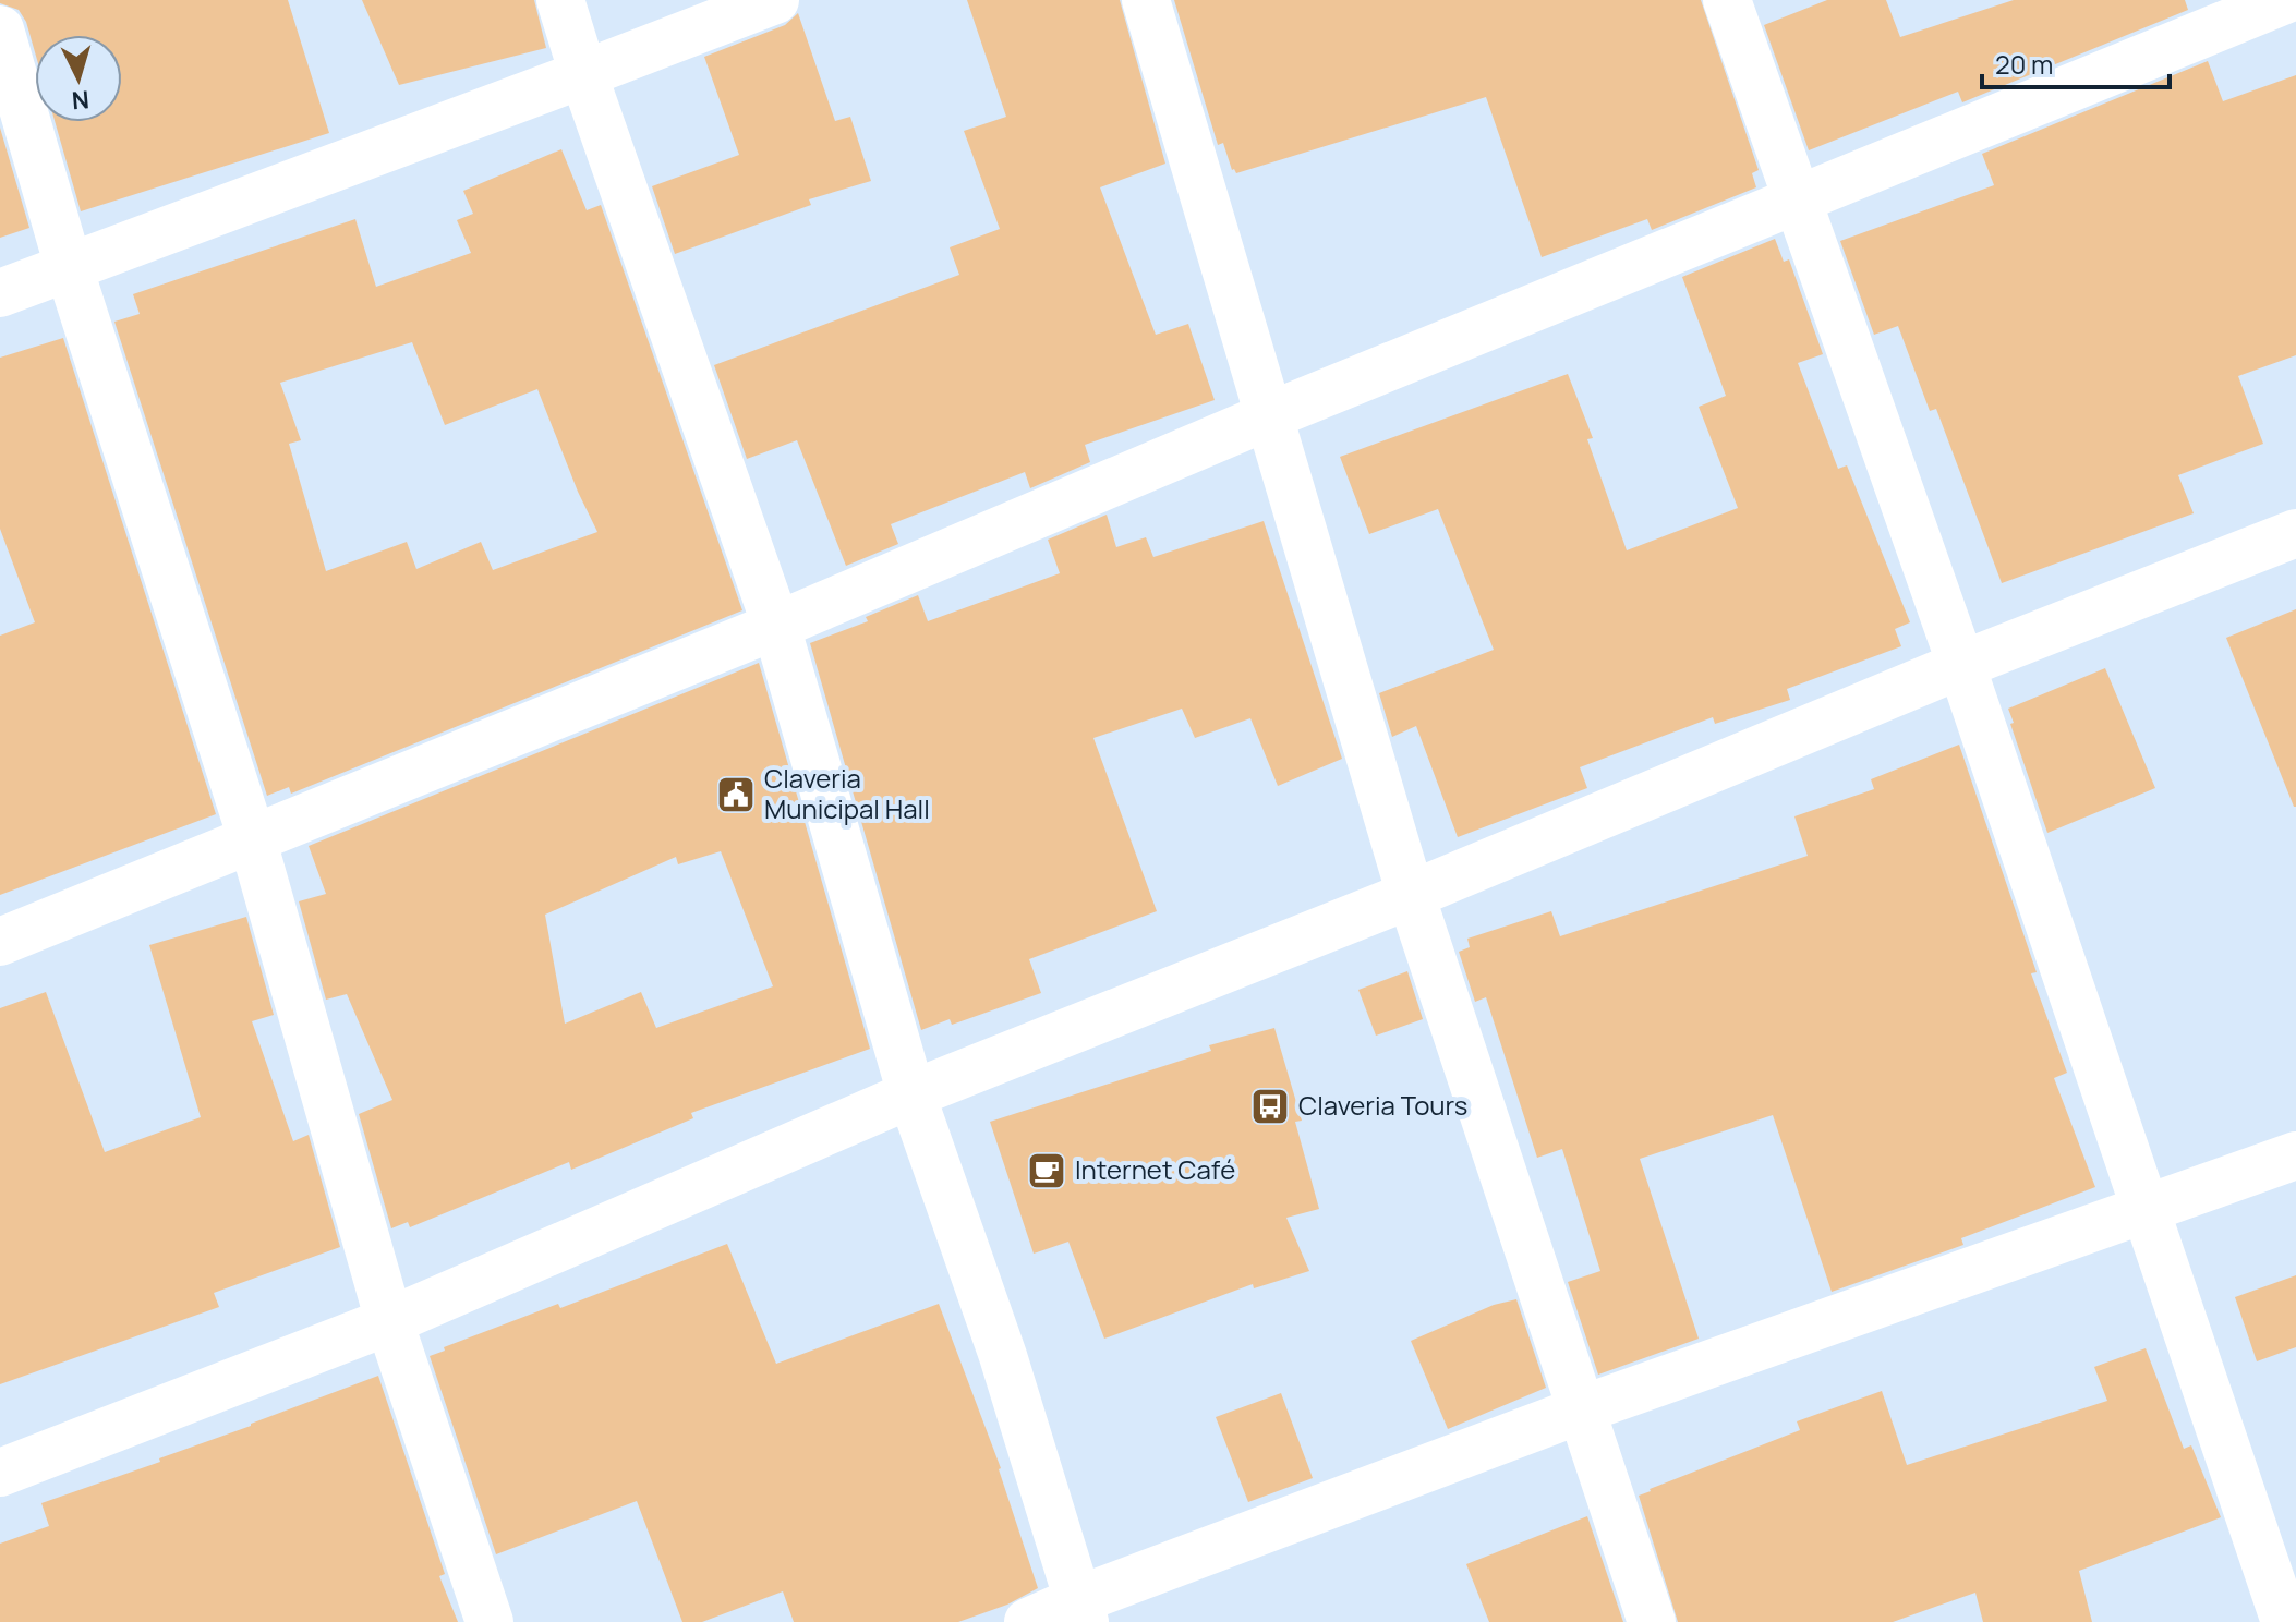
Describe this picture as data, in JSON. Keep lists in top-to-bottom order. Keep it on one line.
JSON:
{"places":{"public building":["Claveria Municipal Hall"],"bus stop":["Claveria Tours"],"cafe":["Internet Café"]},"scale_bar":"20 m","north":"bottom"}
